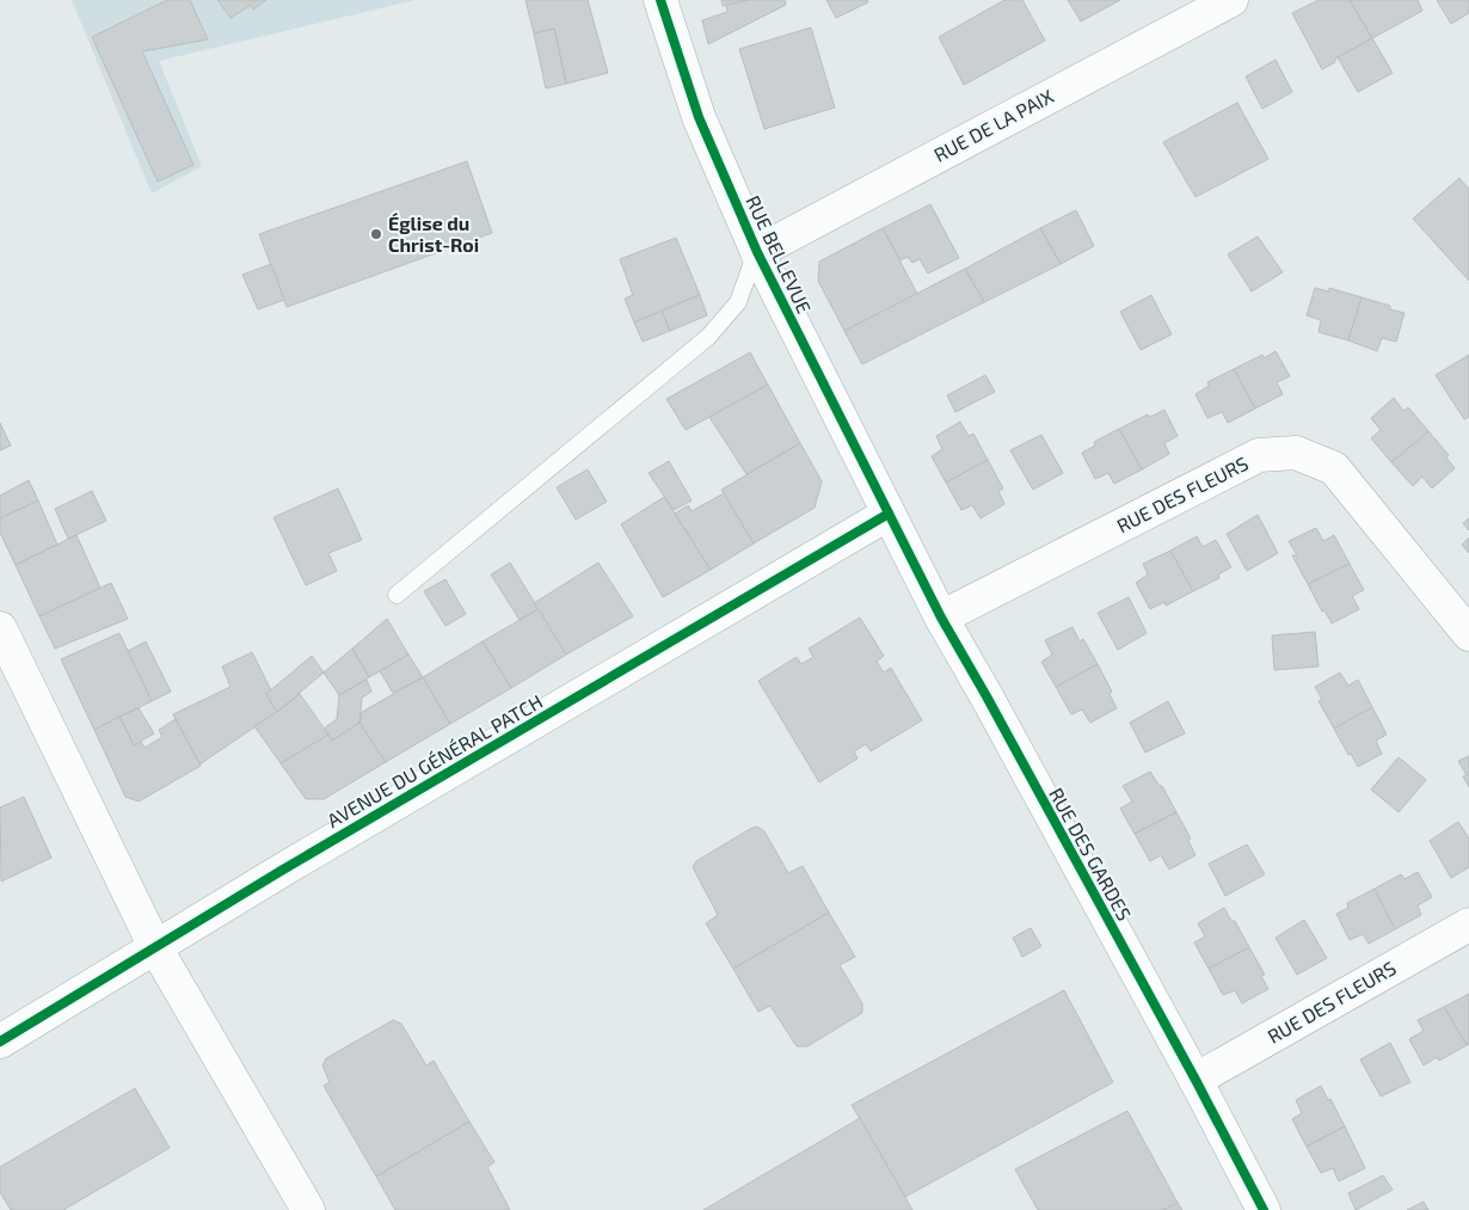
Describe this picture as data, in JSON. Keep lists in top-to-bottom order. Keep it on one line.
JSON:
{"streets":{"street":["RUE DE LA PAIX","RUE BELLEVUE","RUE DES FLEURS","AVENUE DU GÉNÉRAL PATCH","RUE DES GARDES"]},"crossings":[["RUE DE LA PAIX","RUE BELLEVUE"],["RUE BELLEVUE","AVENUE DU GÉNÉRAL PATCH"],["RUE BELLEVUE","RUE DES GARDES"],["RUE DES FLEURS","RUE DES GARDES"],["AVENUE DU GÉNÉRAL PATCH","RUE DES GARDES"]],"places":["Église du Christ-Roi"]}
